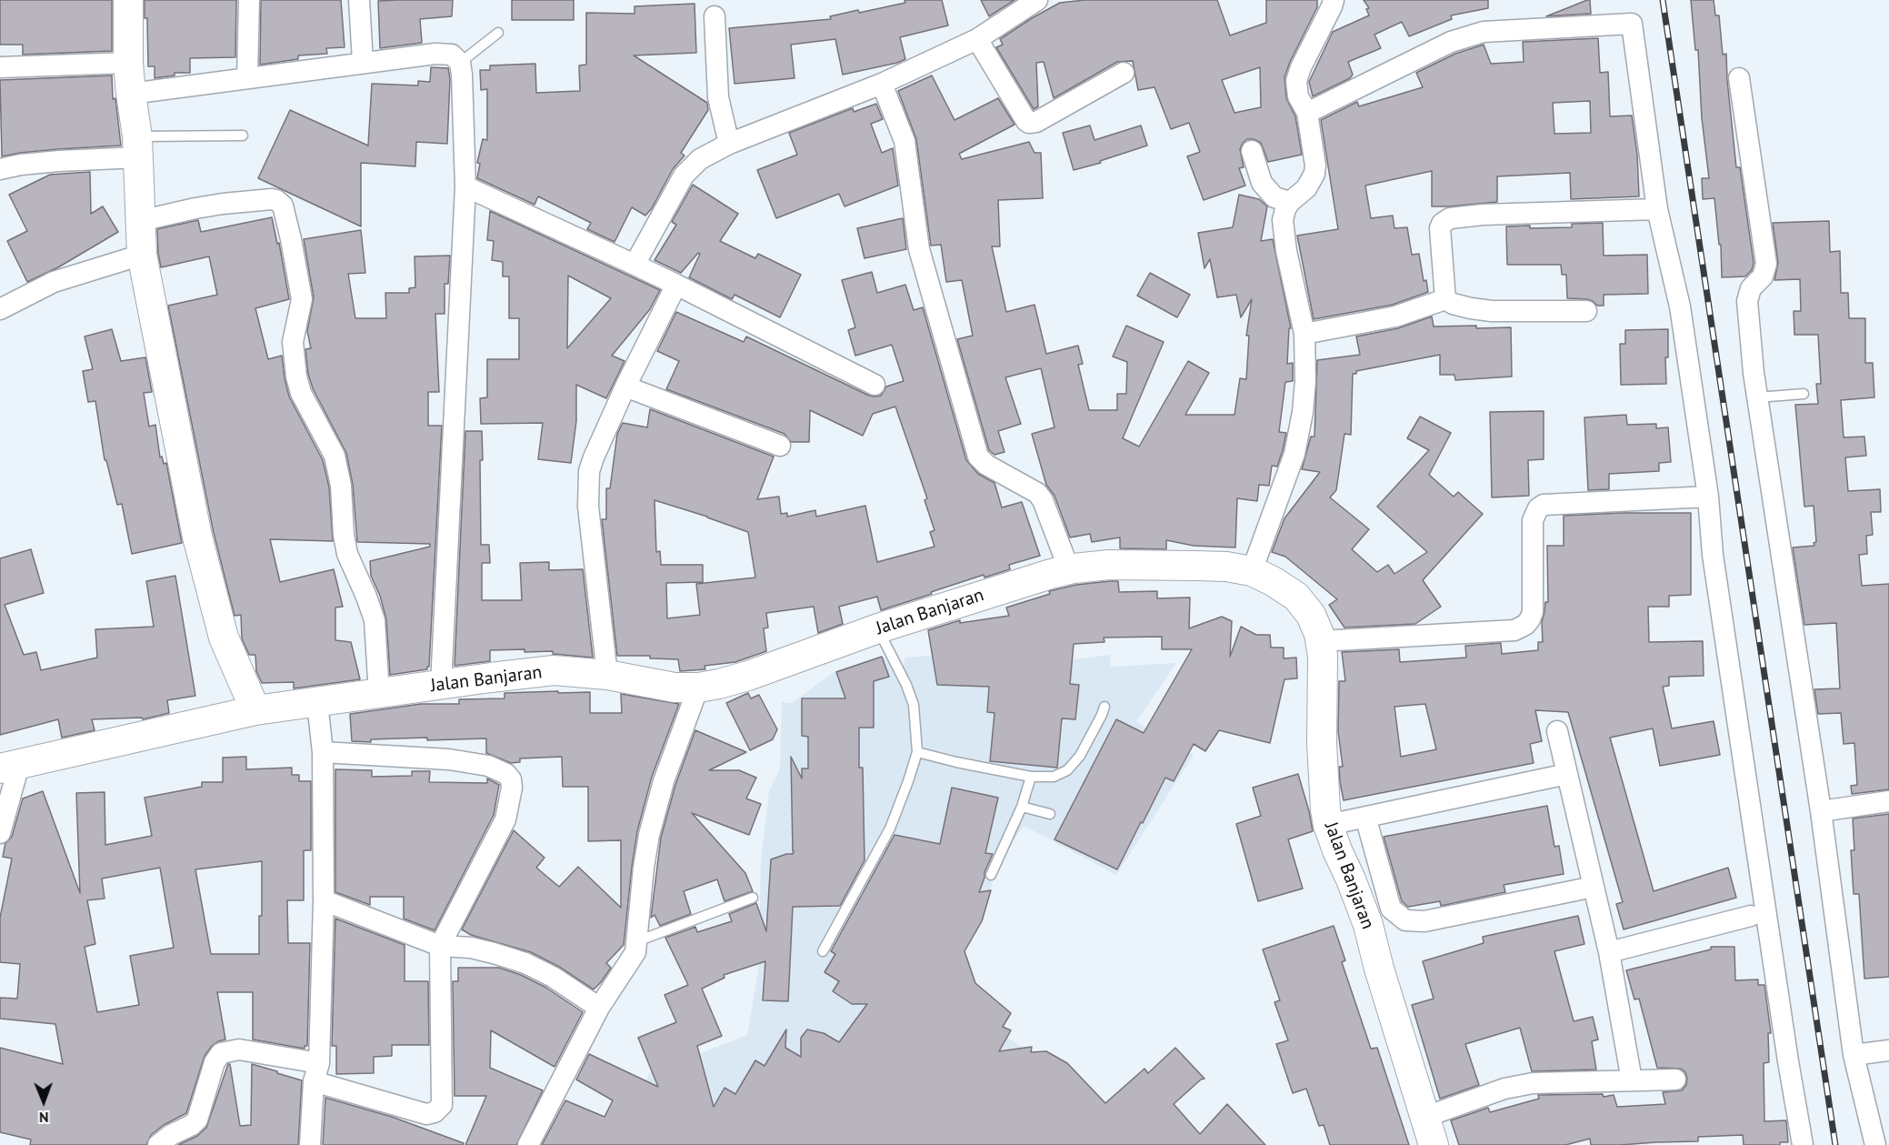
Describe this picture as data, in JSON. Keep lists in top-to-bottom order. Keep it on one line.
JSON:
{"streets":{"street":["Jalan Banjaran"]},"north":"bottom"}
